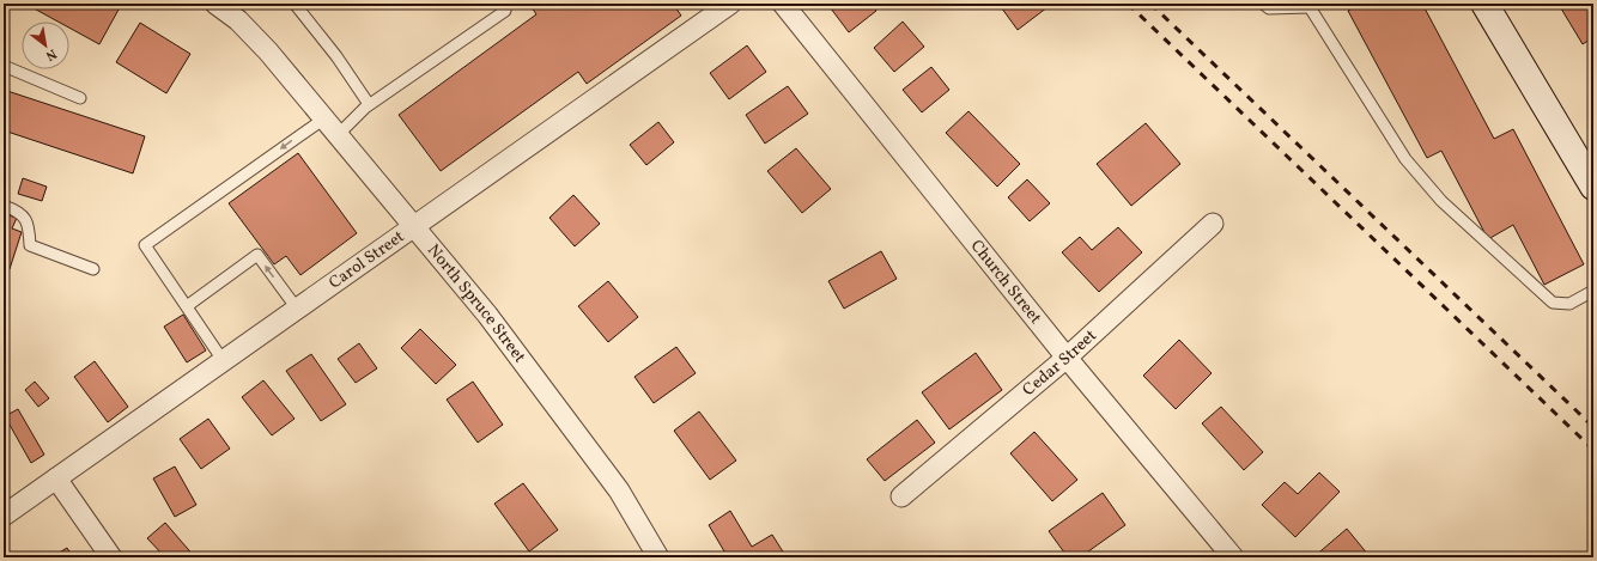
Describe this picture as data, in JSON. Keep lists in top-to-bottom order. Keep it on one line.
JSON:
{"streets":{"street":["Carol Street","Church Street","North Spruce Street","Cedar Street"]},"crossings":[["Carol Street","North Spruce Street"],["Church Street","Cedar Street"]],"north":"bottom right"}
